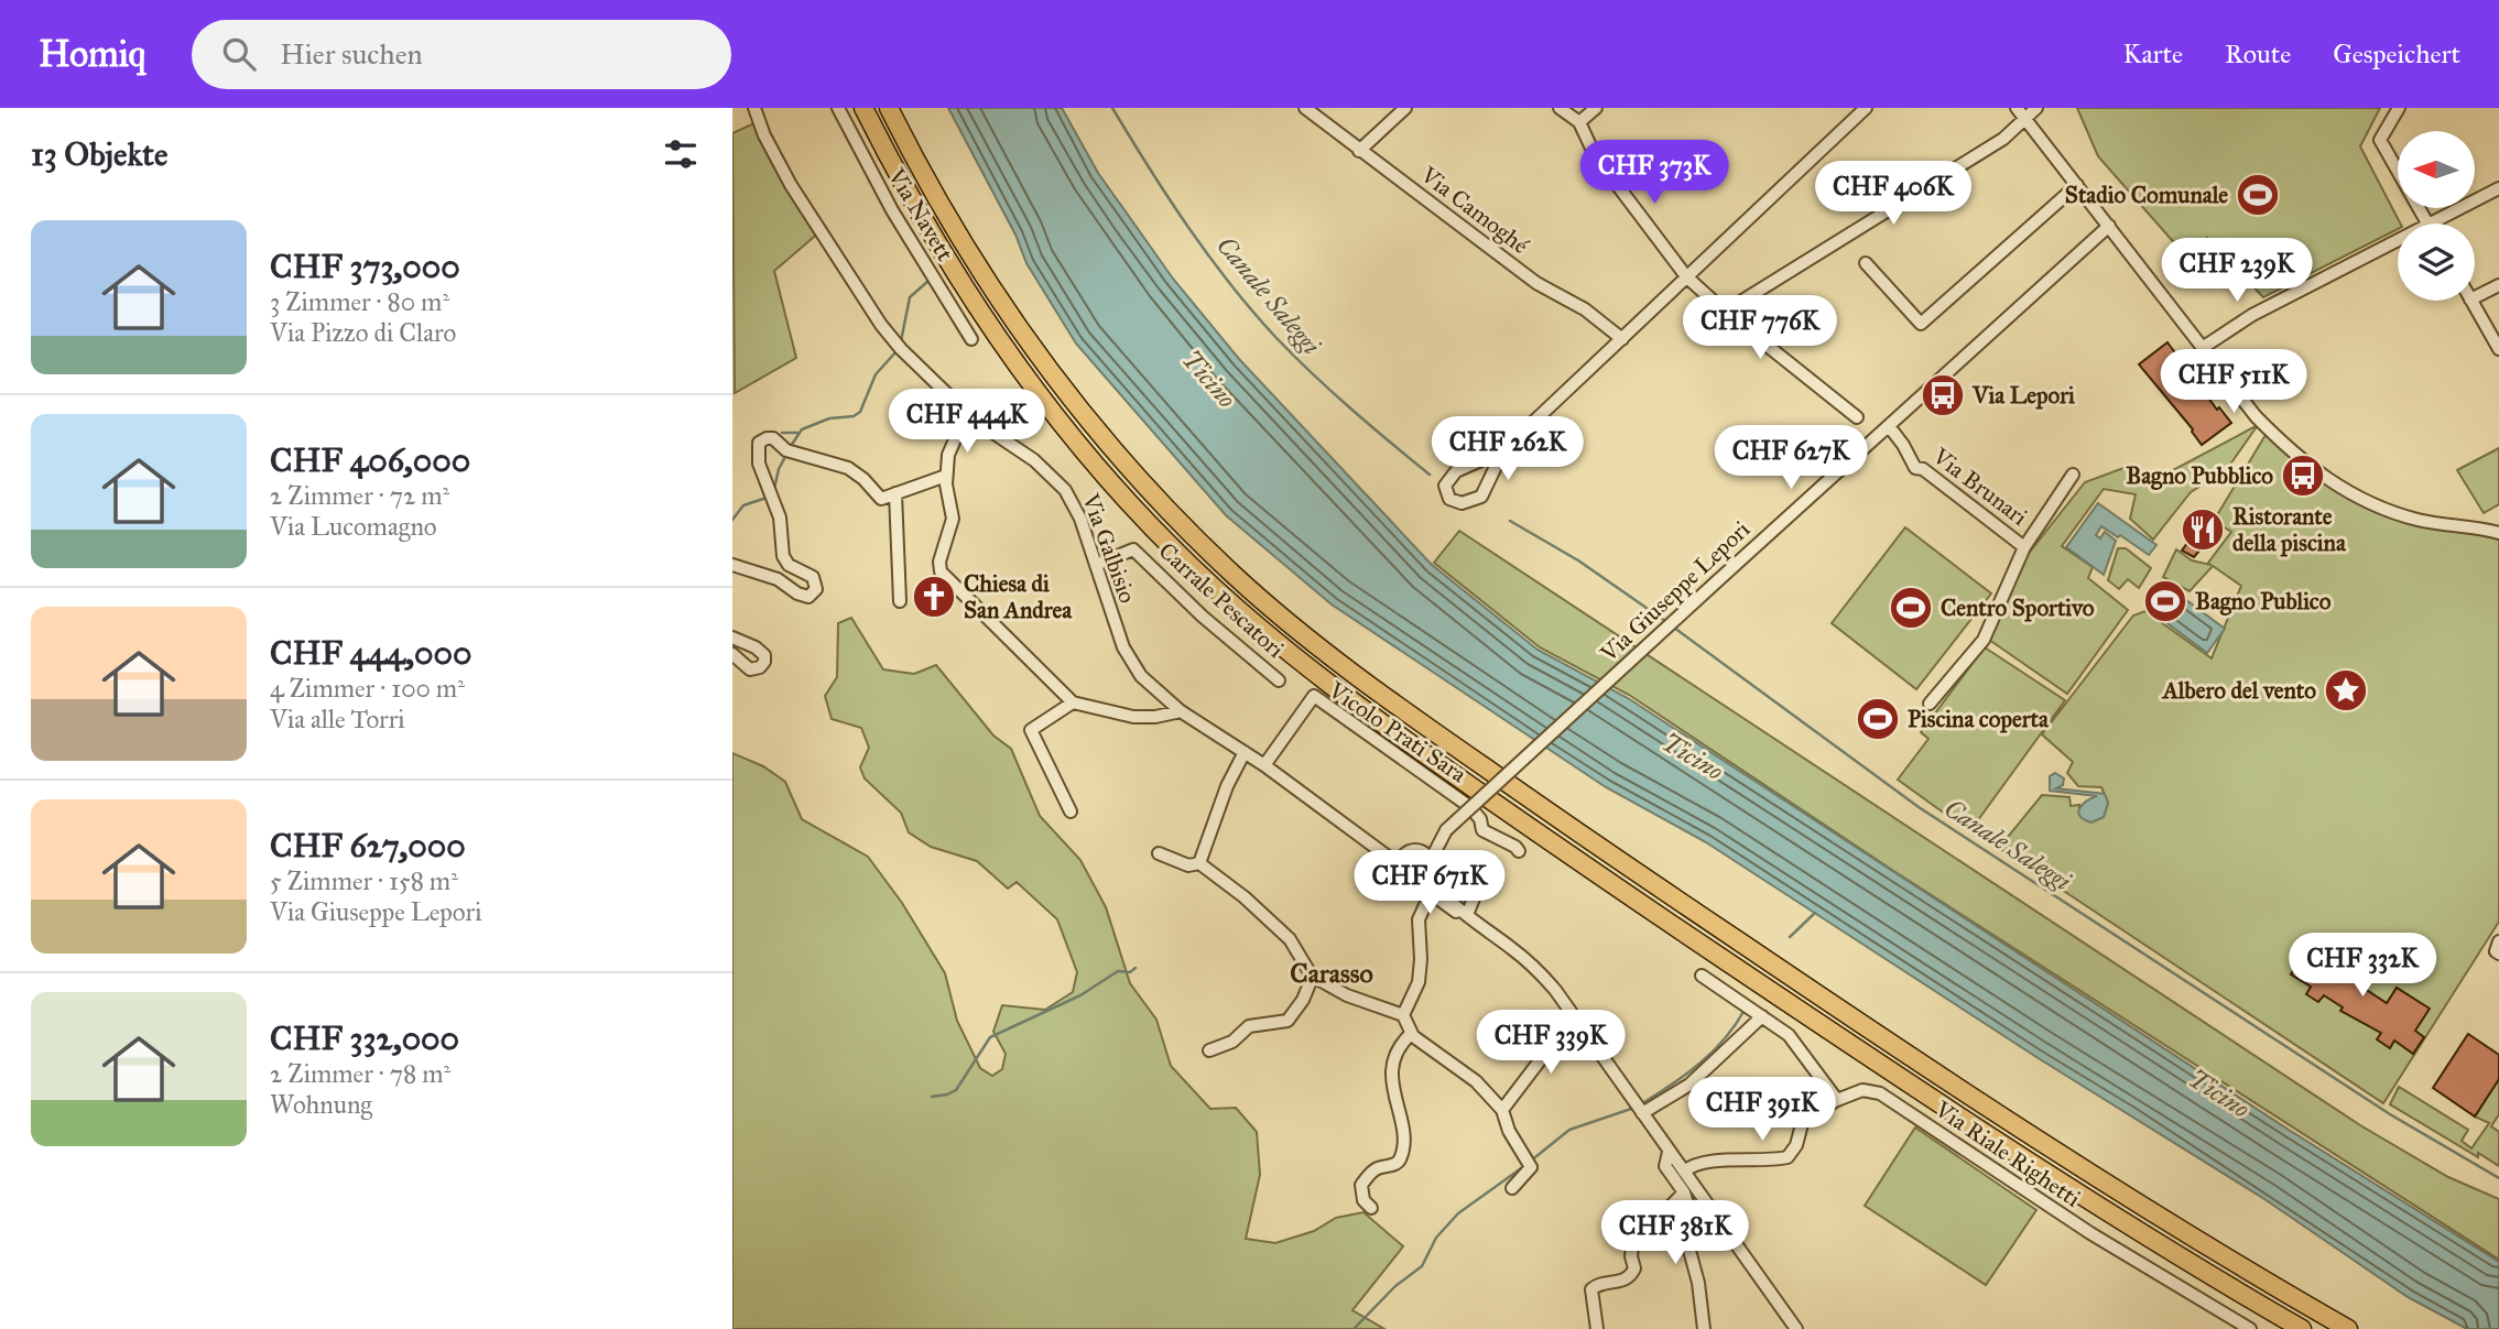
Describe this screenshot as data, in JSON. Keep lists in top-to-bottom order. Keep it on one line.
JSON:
{"streets":{"street":["Via Camoghé","Via Navett","Via Brunari","Via Galbisio","Via Giuseppe Lepori","Carrale Pescatori","Vicolo Prati Sara","Via Riale Righetti"]},"crossings":[["Via Brunari","Via Giuseppe Lepori"],["Via Galbisio","Via Giuseppe Lepori"],["Via Galbisio","Carrale Pescatori"],["Via Galbisio","Vicolo Prati Sara"]],"districts":["Carasso"],"water":["Canale Saleggi","Ticino"],"places":{"sports":["Stadio Comunale","Bagno Publico","Centro Sportivo","Piscina coperta"],"bus stop":["Via Lepori","Bagno Pubblico"],"restaurant":["Ristorante della piscina"],"church":["Chiesa di San Andrea"],"place":["Albero del vento"]},"north":"left","page":{"header":"Homiq","search":"Hier suchen","nav":["Karte","Route","Gespeichert"],"heading":"13 Objekte","price":["CHF 373K","CHF 406K","CHF 239K","CHF 776K","CHF 511K","CHF 444K","CHF 262K","CHF 627K","CHF 671K","CHF 332K","CHF 339K","CHF 391K","CHF 381K"],"list":[{"name":"CHF 373,000","note":"3 Zimmer · 80 m² · Via Pizzo di Claro"},{"name":"CHF 406,000","note":"2 Zimmer · 72 m² · Via Lucomagno"},{"name":"CHF 444,000","note":"4 Zimmer · 100 m² · Via alle Torri"},{"name":"CHF 627,000","note":"5 Zimmer · 158 m² · Via Giuseppe Lepori"},{"name":"CHF 332,000","note":"2 Zimmer · 78 m² · Wohnung"}]}}
